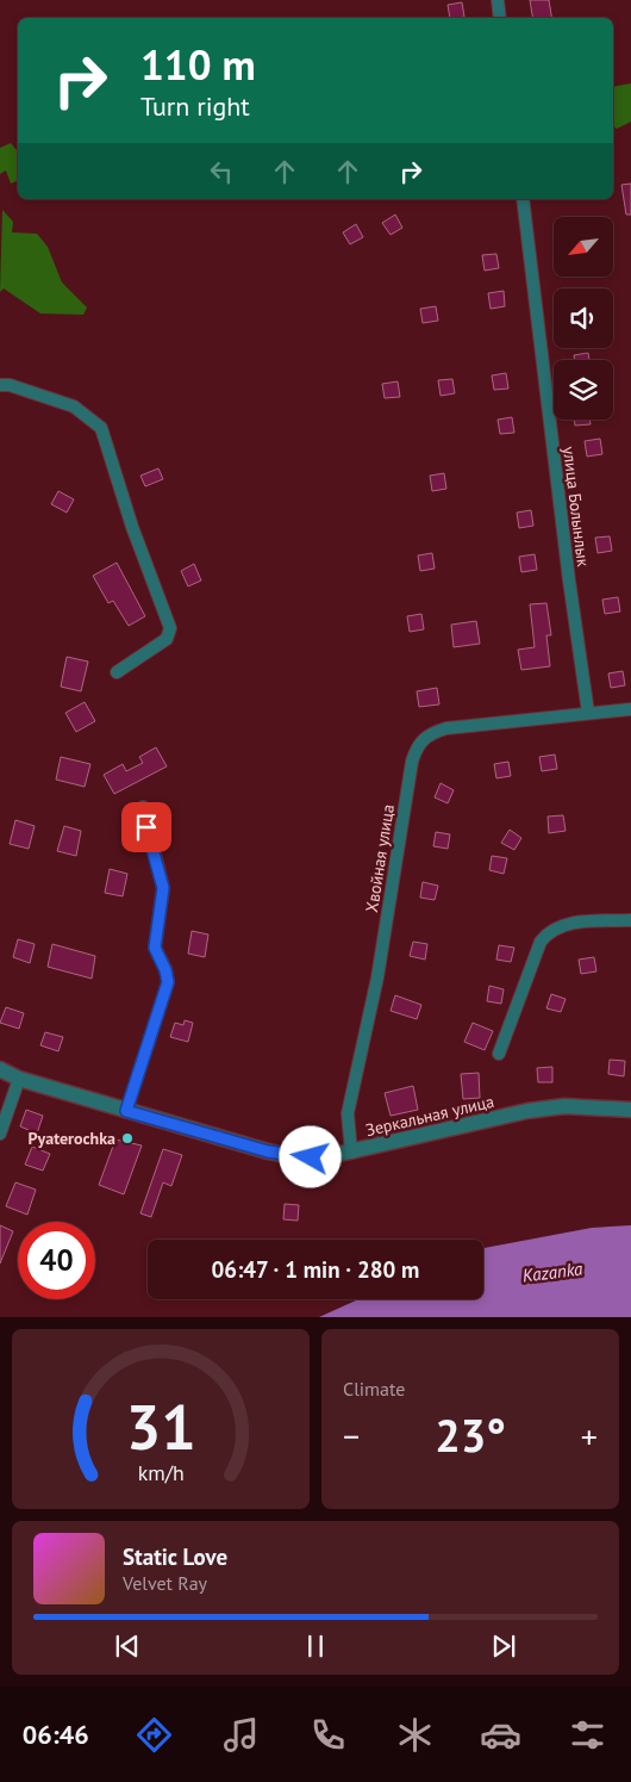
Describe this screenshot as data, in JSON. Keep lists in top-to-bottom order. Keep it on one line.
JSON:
{"streets":{"street":["улица Болынлык","Хвойная улица","Зеркальная улица"]},"crossings":[["улица Болынлык","Хвойная улица"],["Хвойная улица","Зеркальная улица"]],"water":["Kazanka"],"places":["Pyaterochka"],"north":"bottom left","page":{"turn":["110 m","Turn right"],"limit":"40","trip":"06:47 · 1 min · 280 m","tile":"Climate","heat":["−","23°","+"],"song":["Static Love","Velvet Ray"],"tabs":"06:46","gauge":["31","km/h"]}}
